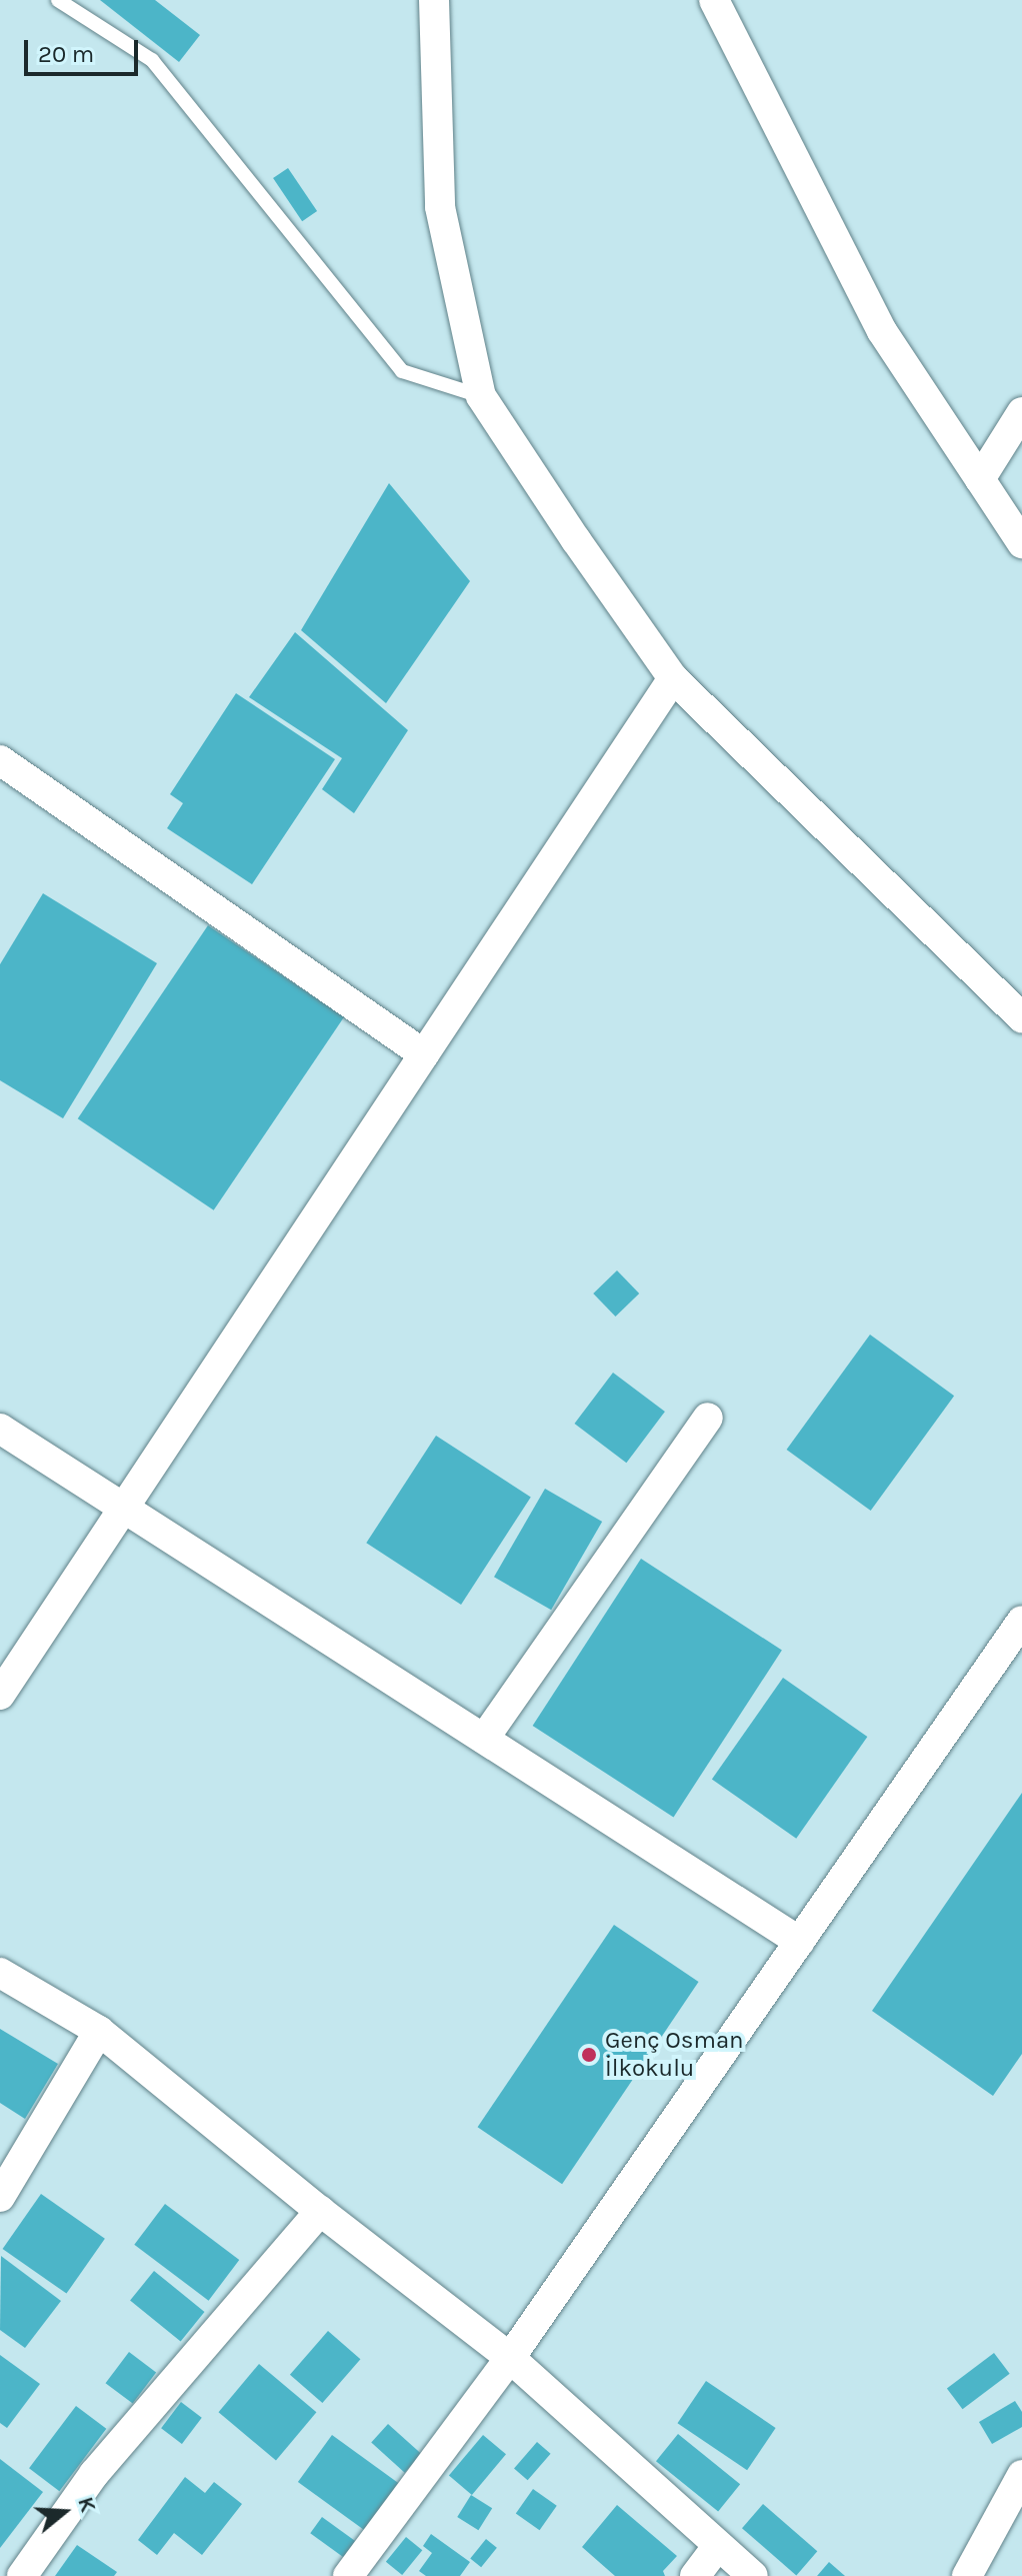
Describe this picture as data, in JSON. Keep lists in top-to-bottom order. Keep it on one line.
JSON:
{"places":["Genç Osman İlkokulu"],"scale_bar":"20 m","north":"right"}
